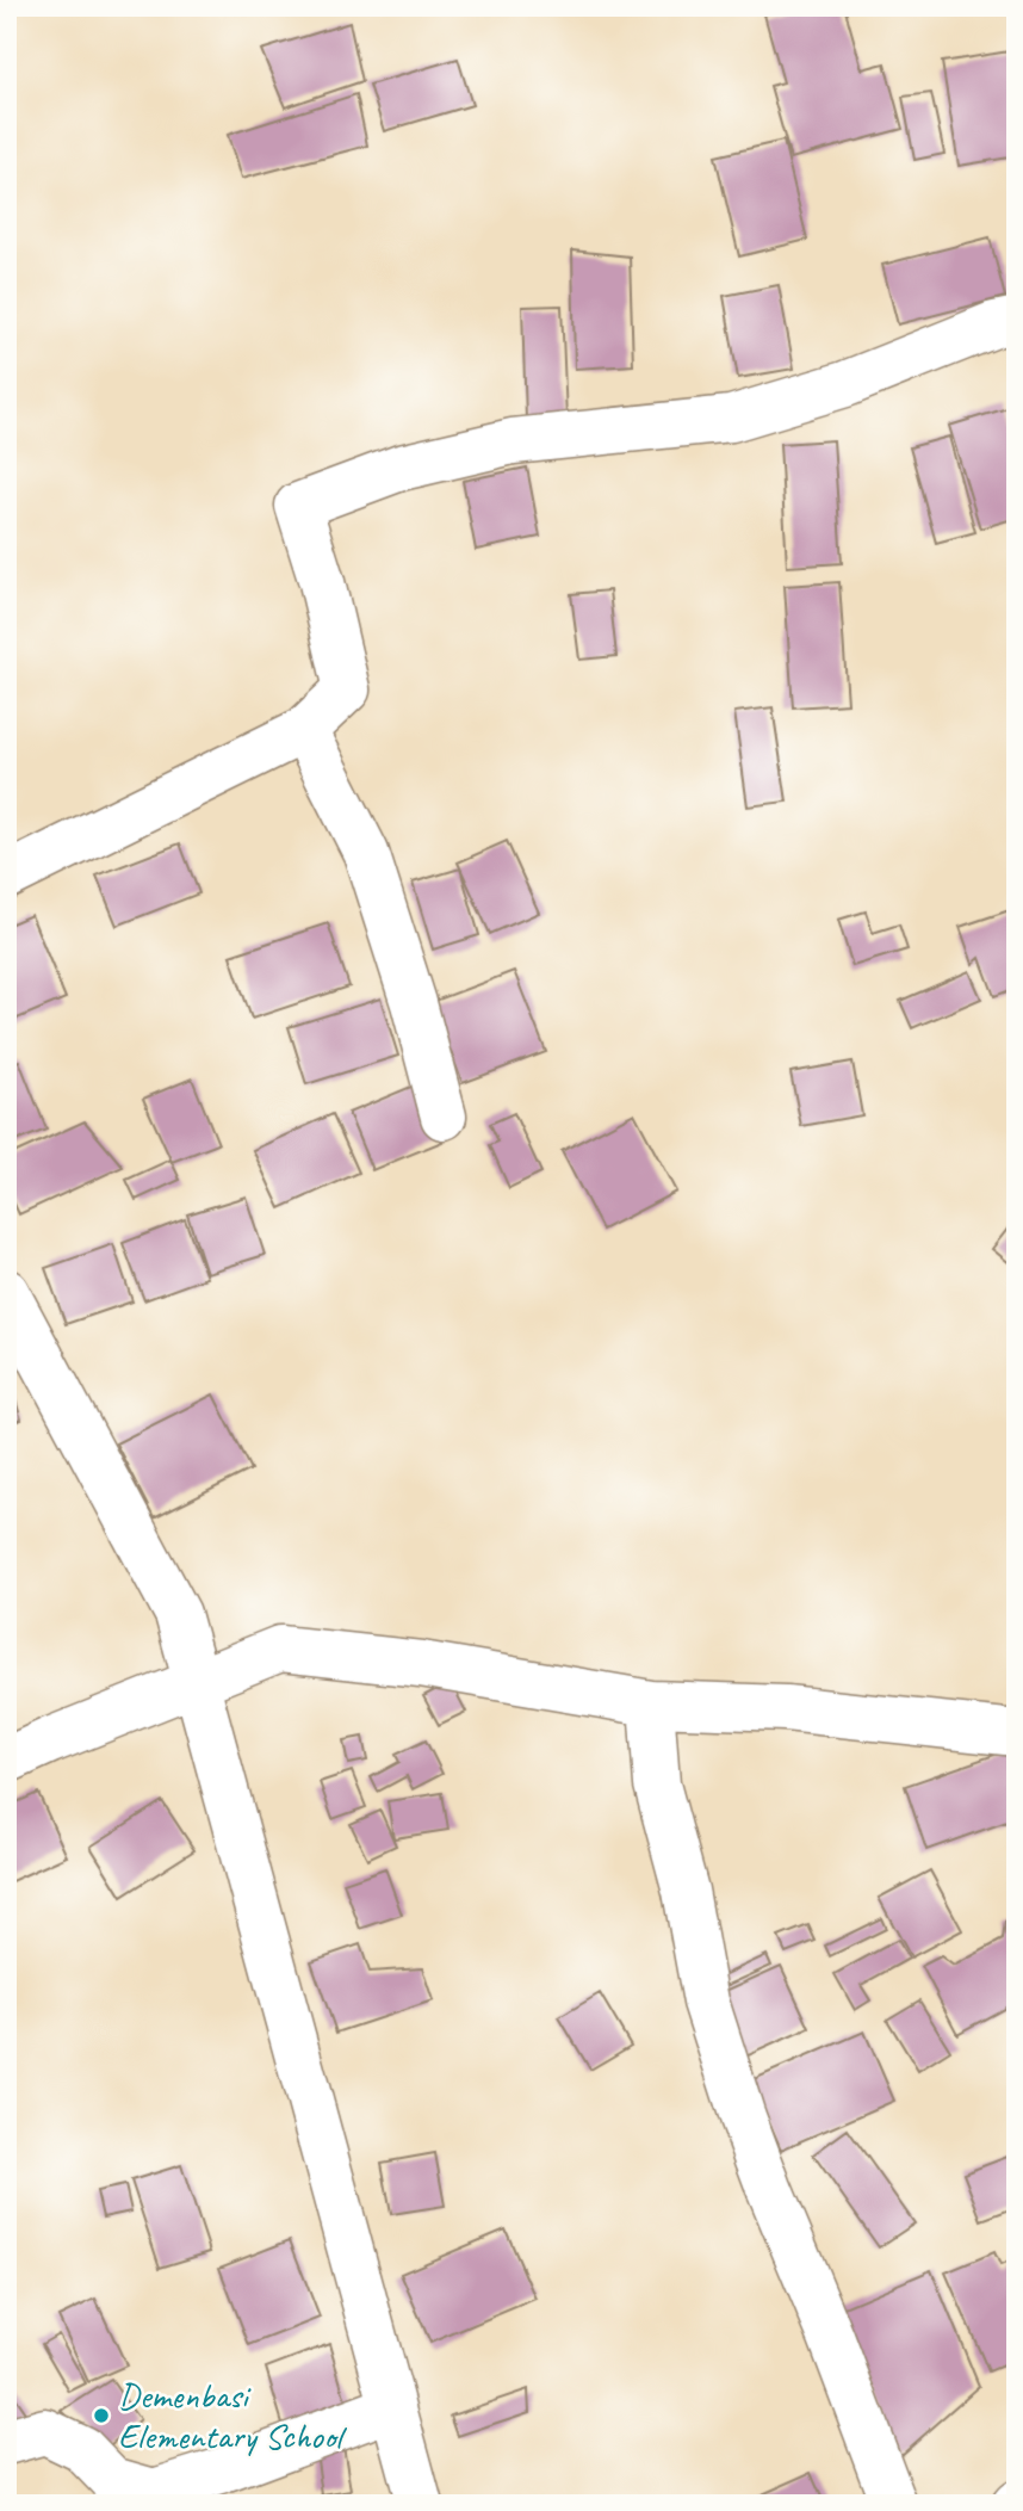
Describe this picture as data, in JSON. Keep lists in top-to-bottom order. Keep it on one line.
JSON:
{"places":["Demenbasi Elementary School"]}
